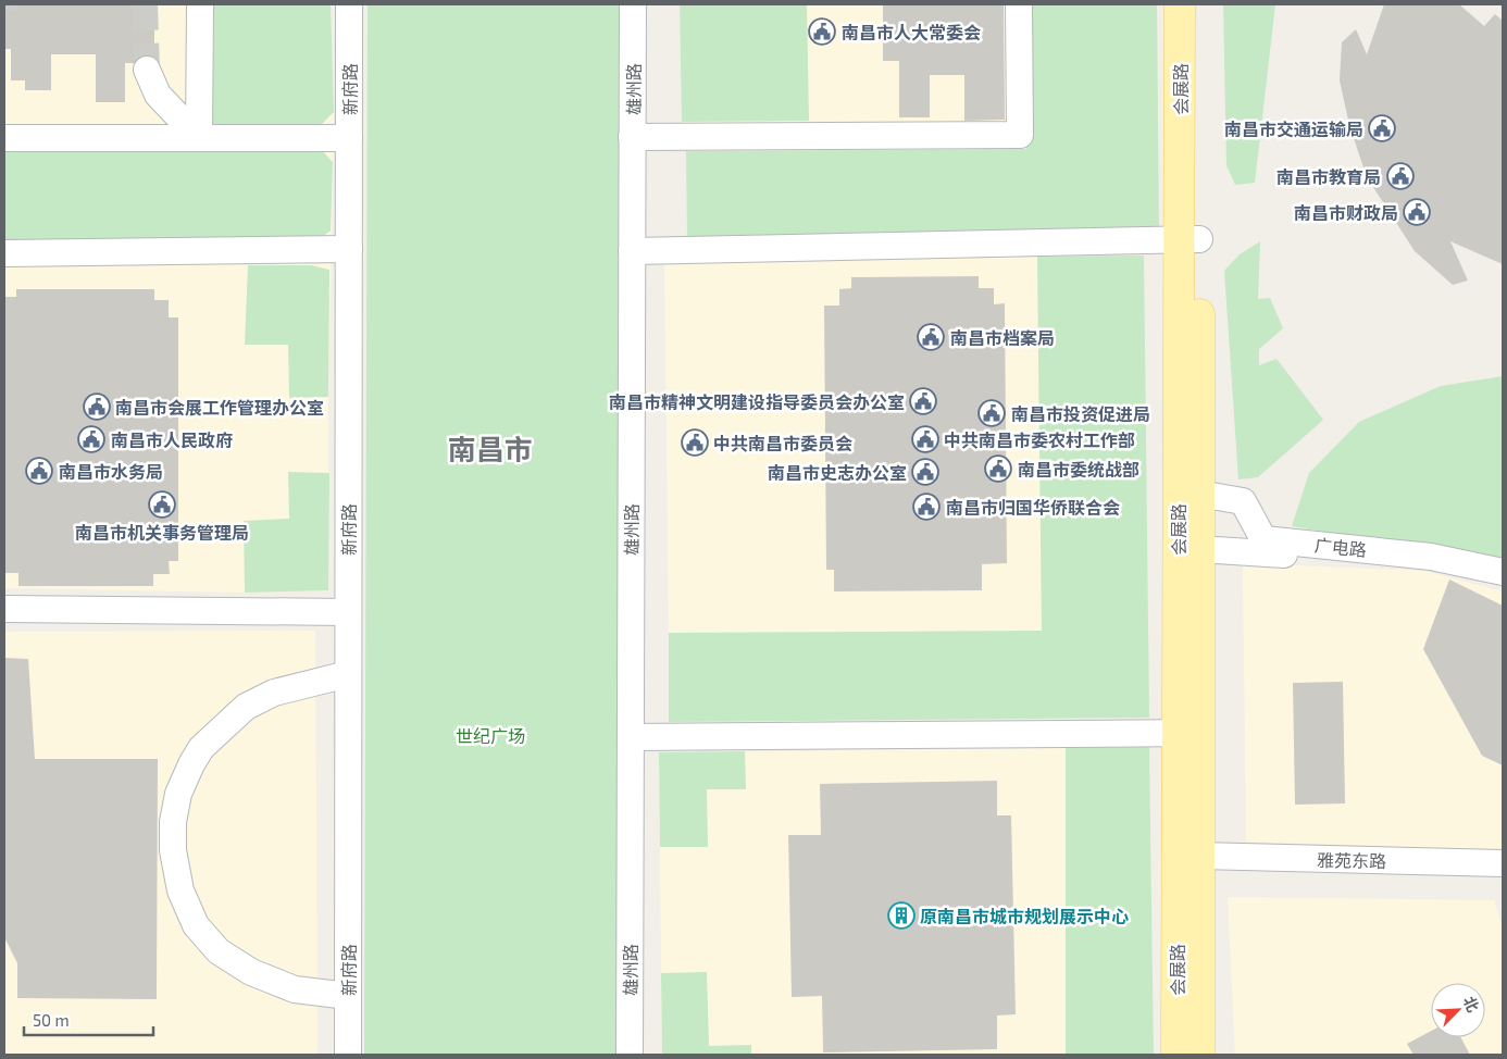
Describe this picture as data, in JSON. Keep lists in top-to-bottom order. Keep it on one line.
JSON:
{"streets":{"main road":["会展路"],"street":["新府路","雄州路","广电路","雅苑东路"]},"crossings":[["会展路","广电路"],["会展路","雅苑东路"]],"districts":["南昌市"],"parks":["世纪广场"],"places":{"public building":["南昌市人大常委会","南昌市交通运输局","南昌市教育局","南昌市财政局","南昌市档案局","南昌市精神文明建设指导委员会办公室","南昌市会展工作管理办公室","南昌市投资促进局","南昌市人民政府","中共南昌市委农村工作部","中共南昌市委员会","南昌市委统战部","南昌市水务局","南昌市史志办公室","南昌市机关事务管理局","南昌市归国华侨联合会"],"building":["原南昌市城市规划展示中心"]},"scale_bar":"50 m","north":"top right"}
